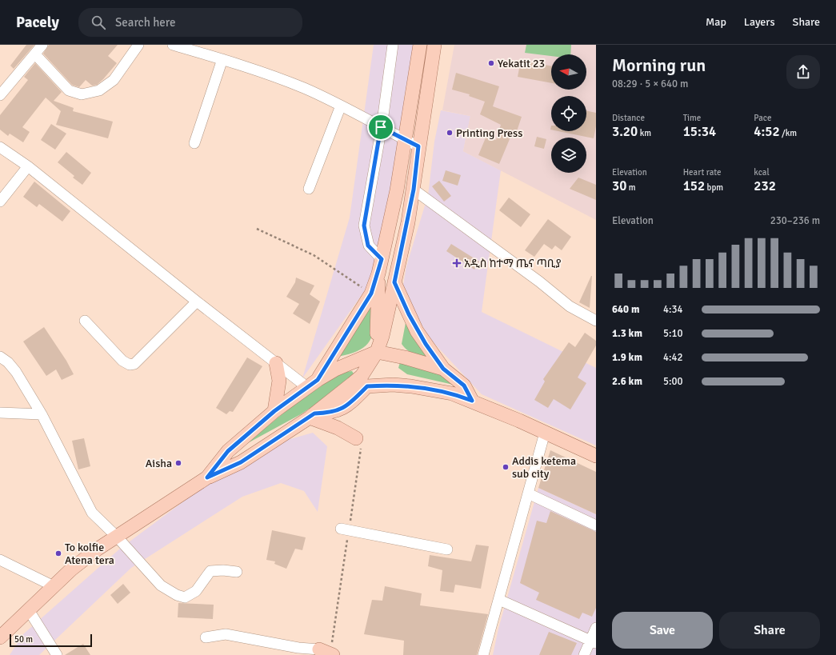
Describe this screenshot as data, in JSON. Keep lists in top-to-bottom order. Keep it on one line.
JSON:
{"places":{"other":["Yekatit 23","Printing Press","Aisha","Addis ketema sub city","To kolfie Atena tera"],"health":["አዲስ ከተማ ጤና ጣቢያ"]},"scale_bar":"50 m","north":"left","page":{"header":"Pacely","search":"Search here","nav":["Map","Layers","Share"],"heading":["Morning run","08:29 · 5 × 640 m"],"stats":[["Distance","3.20 km"],["Time","15:34"],["Pace","4:52 /km"],["Elevation","30 m"],["Heart rate","152 bpm"],["kcal","232"]],"chart":["Elevation","230–236 m"],"list":[{"name":"640 m","note":"4:34"},{"name":"1.3 km","note":"5:10"},{"name":"1.9 km","note":"4:42"},{"name":"2.6 km","note":"5:00"}],"buttons":["Save","Share"],"scale":"50 m"}}
